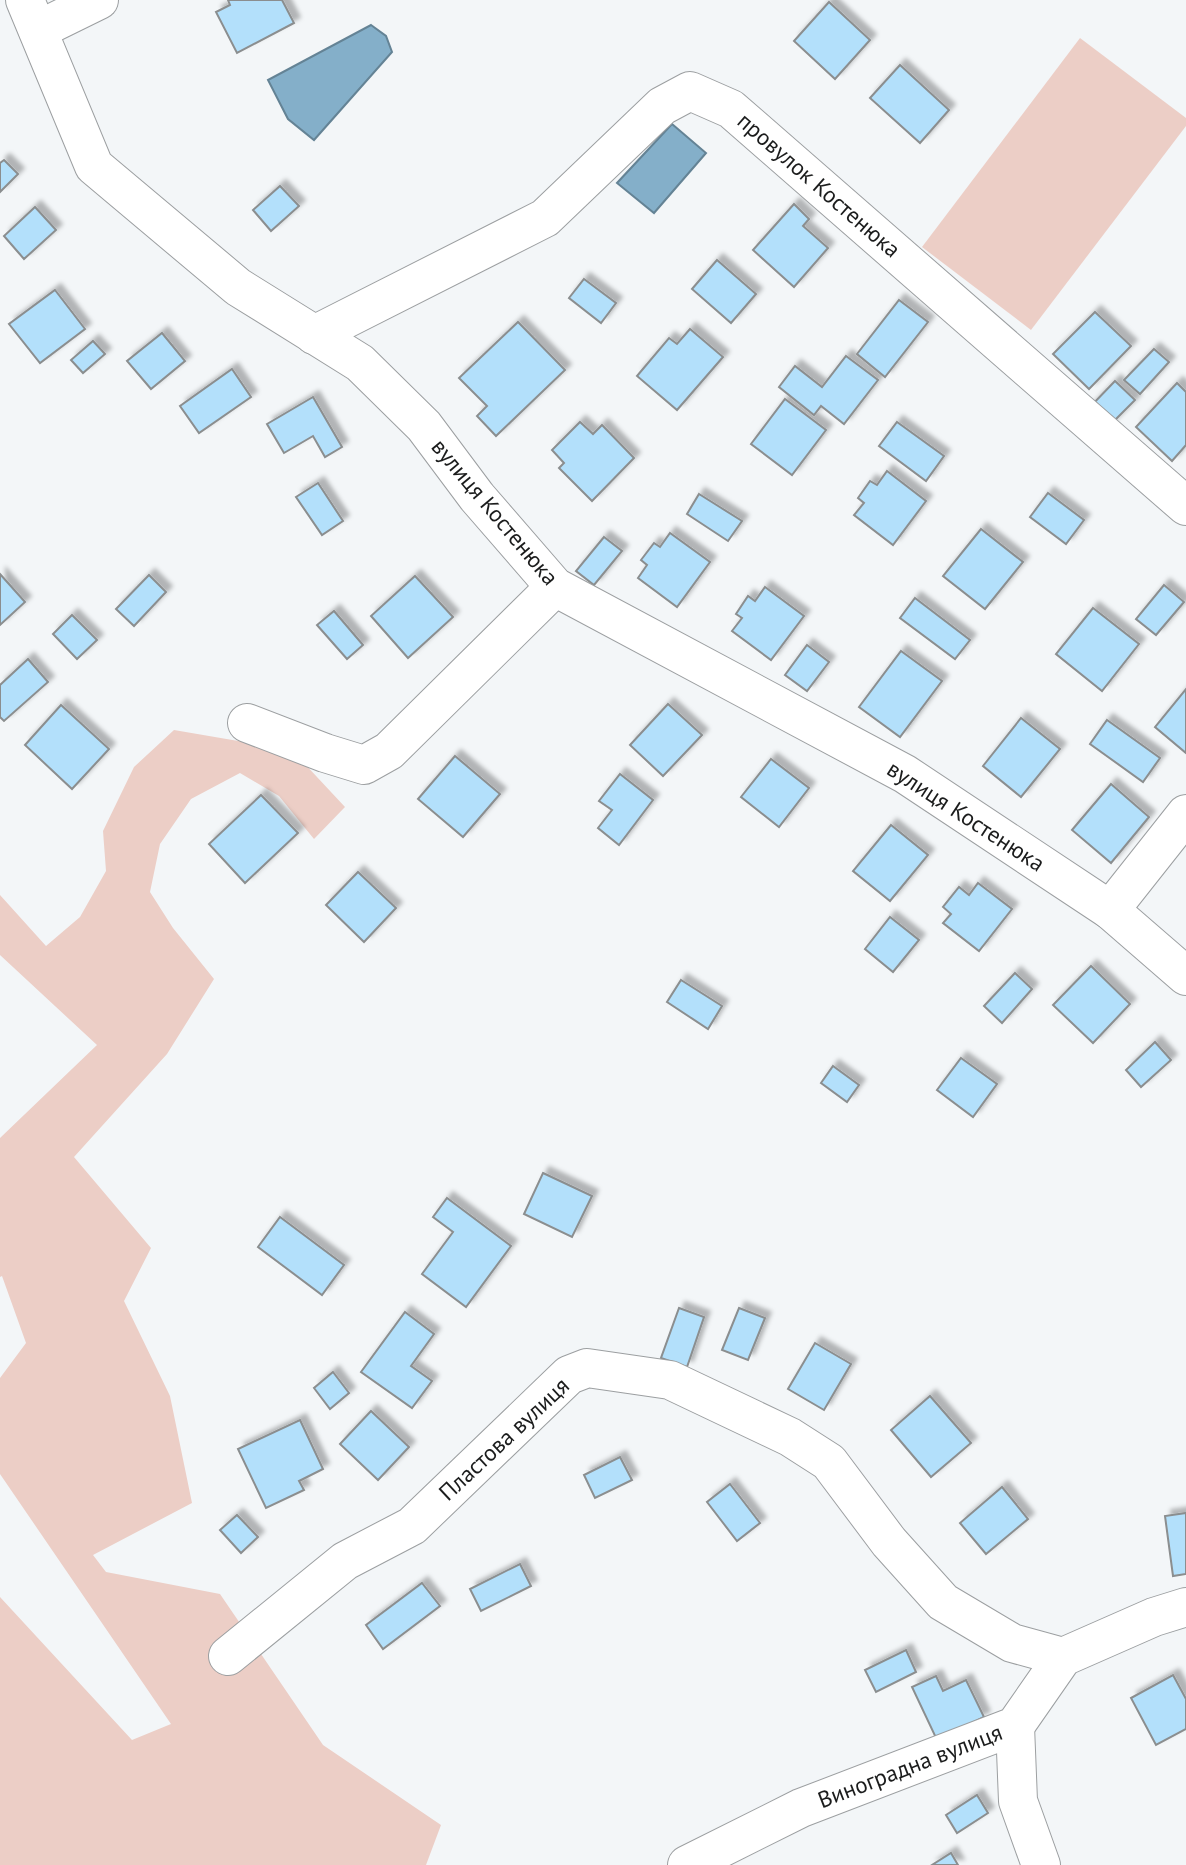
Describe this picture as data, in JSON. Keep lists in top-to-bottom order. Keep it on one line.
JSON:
{"streets":{"street":["провулок Костенюка","вулиця Костенюка","Пластова вулиця","Виноградна вулиця"]},"crossings":[["провулок Костенюка","вулиця Костенюка"],["Пластова вулиця","Виноградна вулиця"]]}
